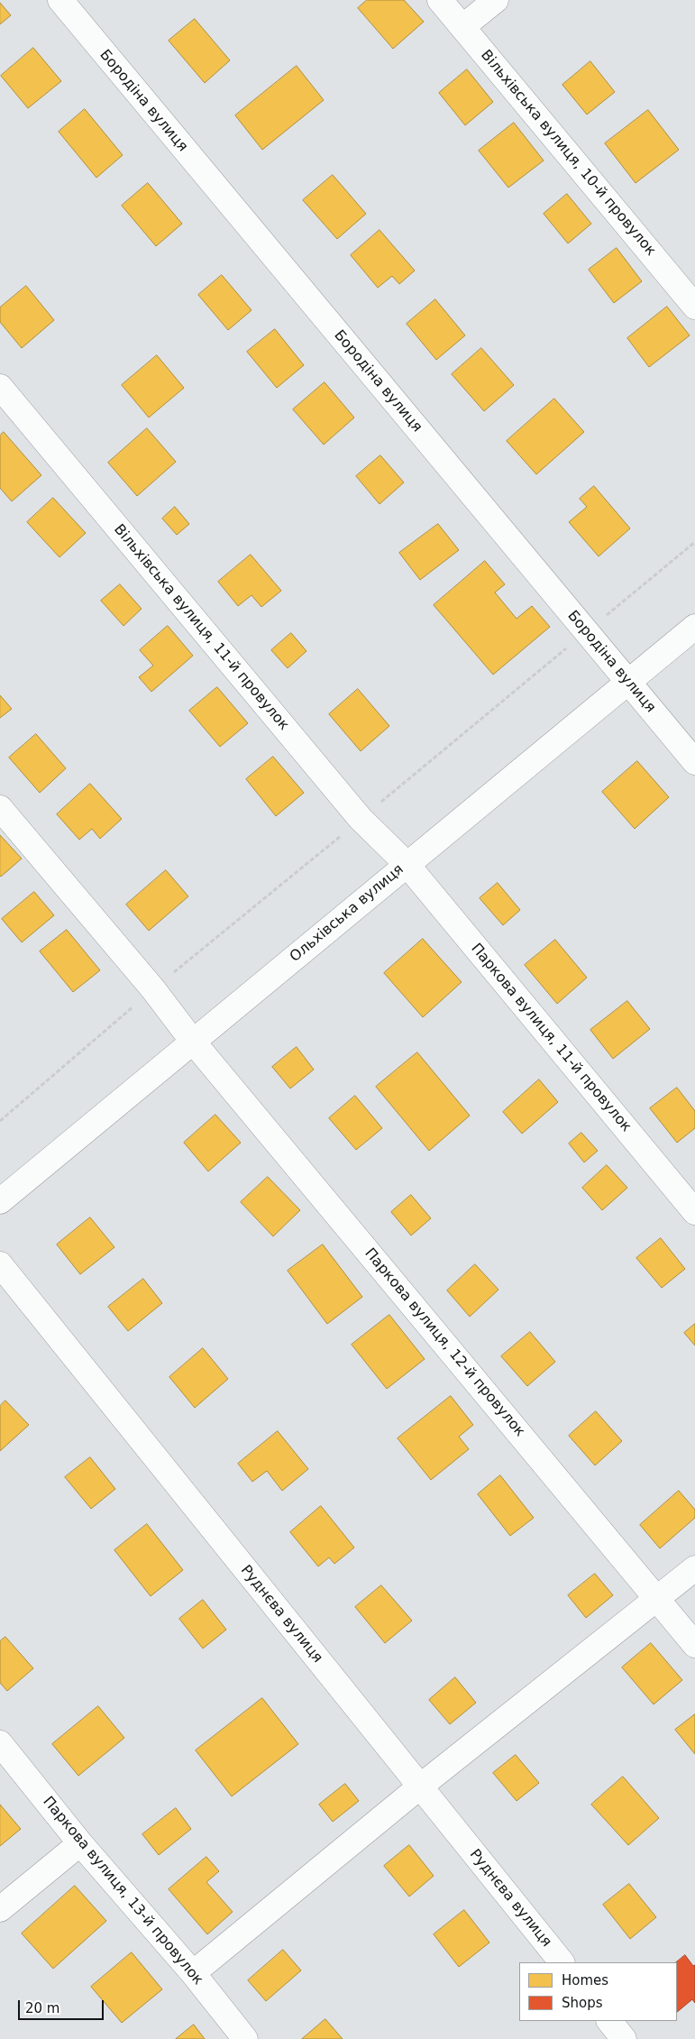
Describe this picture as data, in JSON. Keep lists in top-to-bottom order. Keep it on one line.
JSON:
{"streets":{"street":["Бородіна вулиця","Вільхівська вулиця, 10-й провулок","Вільхівська вулиця, 11-й провулок","Ольхівська вулиця","Паркова вулиця, 11-й провулок","Паркова вулиця, 12-й провулок","Руднєва вулиця","Паркова вулиця, 13-й провулок"]},"crossings":[["Бородіна вулиця","Ольхівська вулиця"],["Вільхівська вулиця, 11-й провулок","Ольхівська вулиця"],["Вільхівська вулиця, 11-й провулок","Паркова вулиця, 11-й провулок"],["Ольхівська вулиця","Паркова вулиця, 11-й провулок"],["Ольхівська вулиця","Паркова вулиця, 12-й провулок"]],"legend":["Homes","Shops"],"scale_bar":"20 m"}
